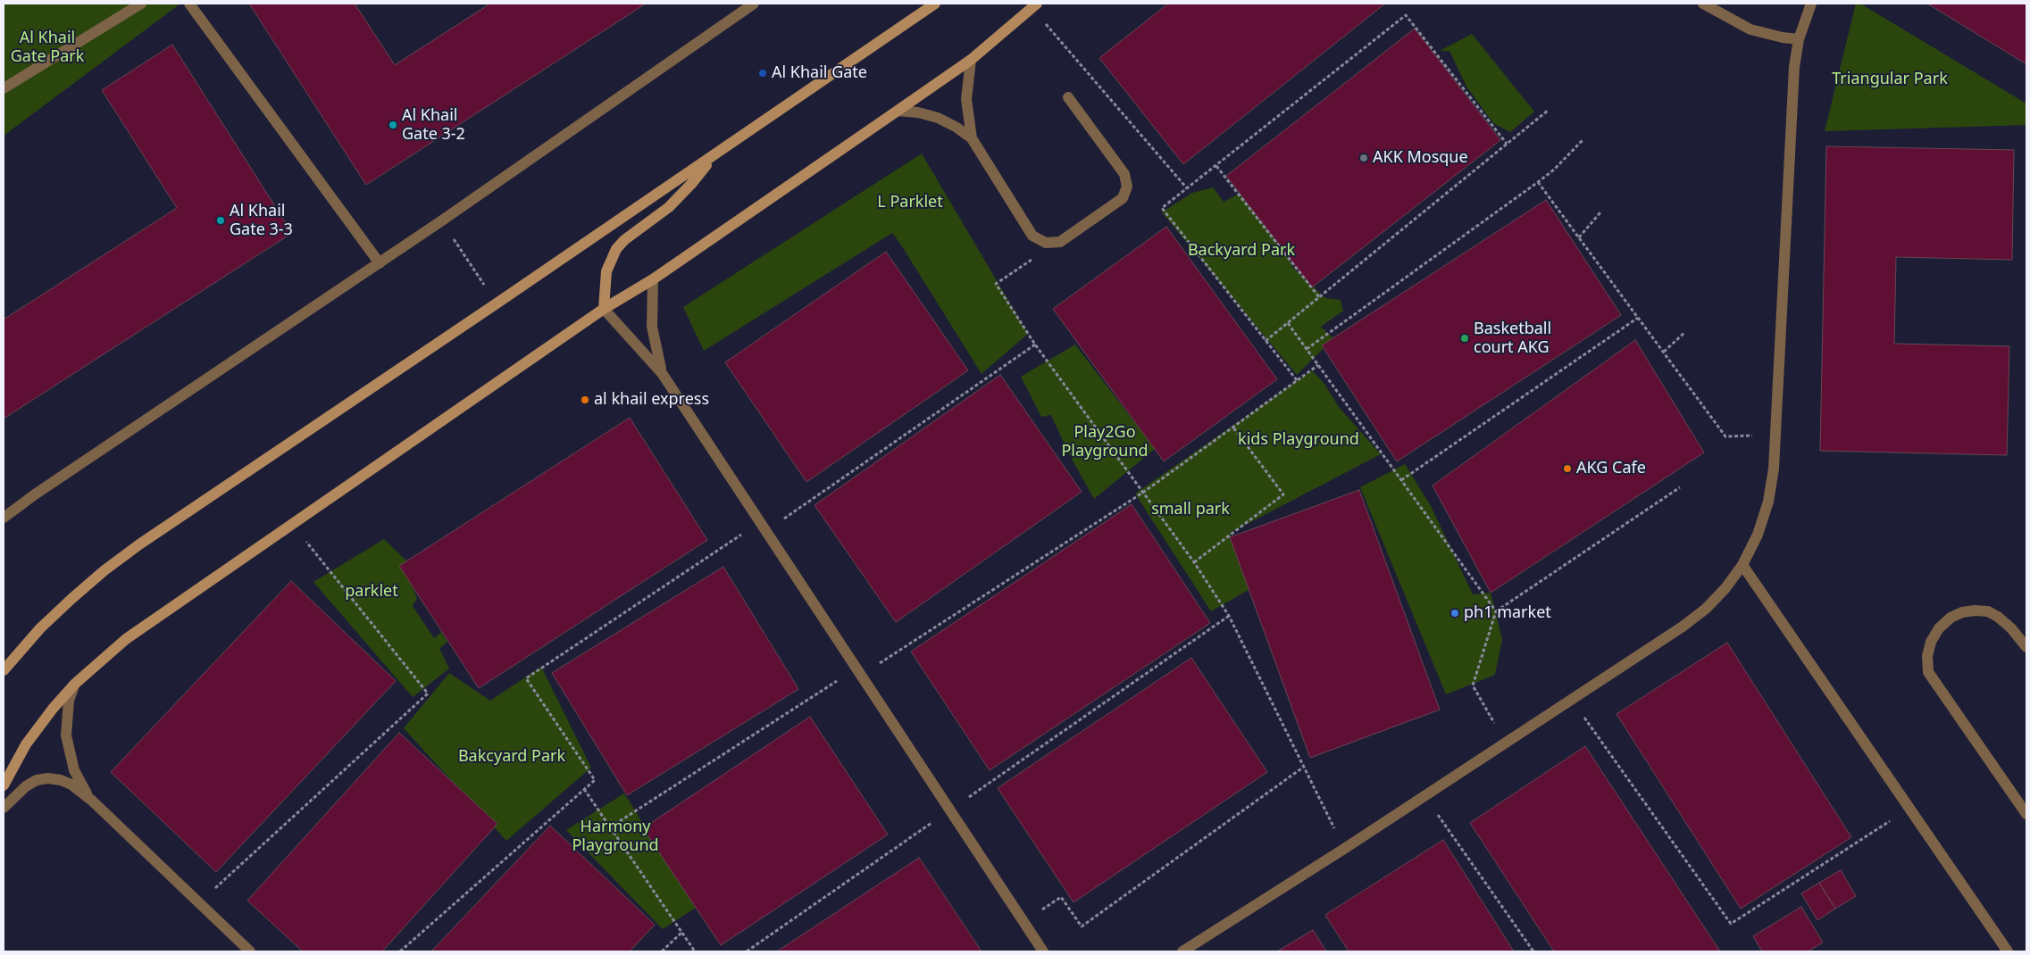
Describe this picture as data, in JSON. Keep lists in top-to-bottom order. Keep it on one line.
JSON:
{"parks":["Al Khail Gate Park","Triangular Park","L Parklet","Backyard Park","Play2Go Playground","kids Playground","small park","parklet","Bakcyard Park","Harmony Playground"],"places":["Al Khail Gate","Al Khail Gate 3-2","AKK Mosque","Al Khail Gate 3-3","Basketball court AKG","al khail express","AKG Cafe","ph1 market"]}
